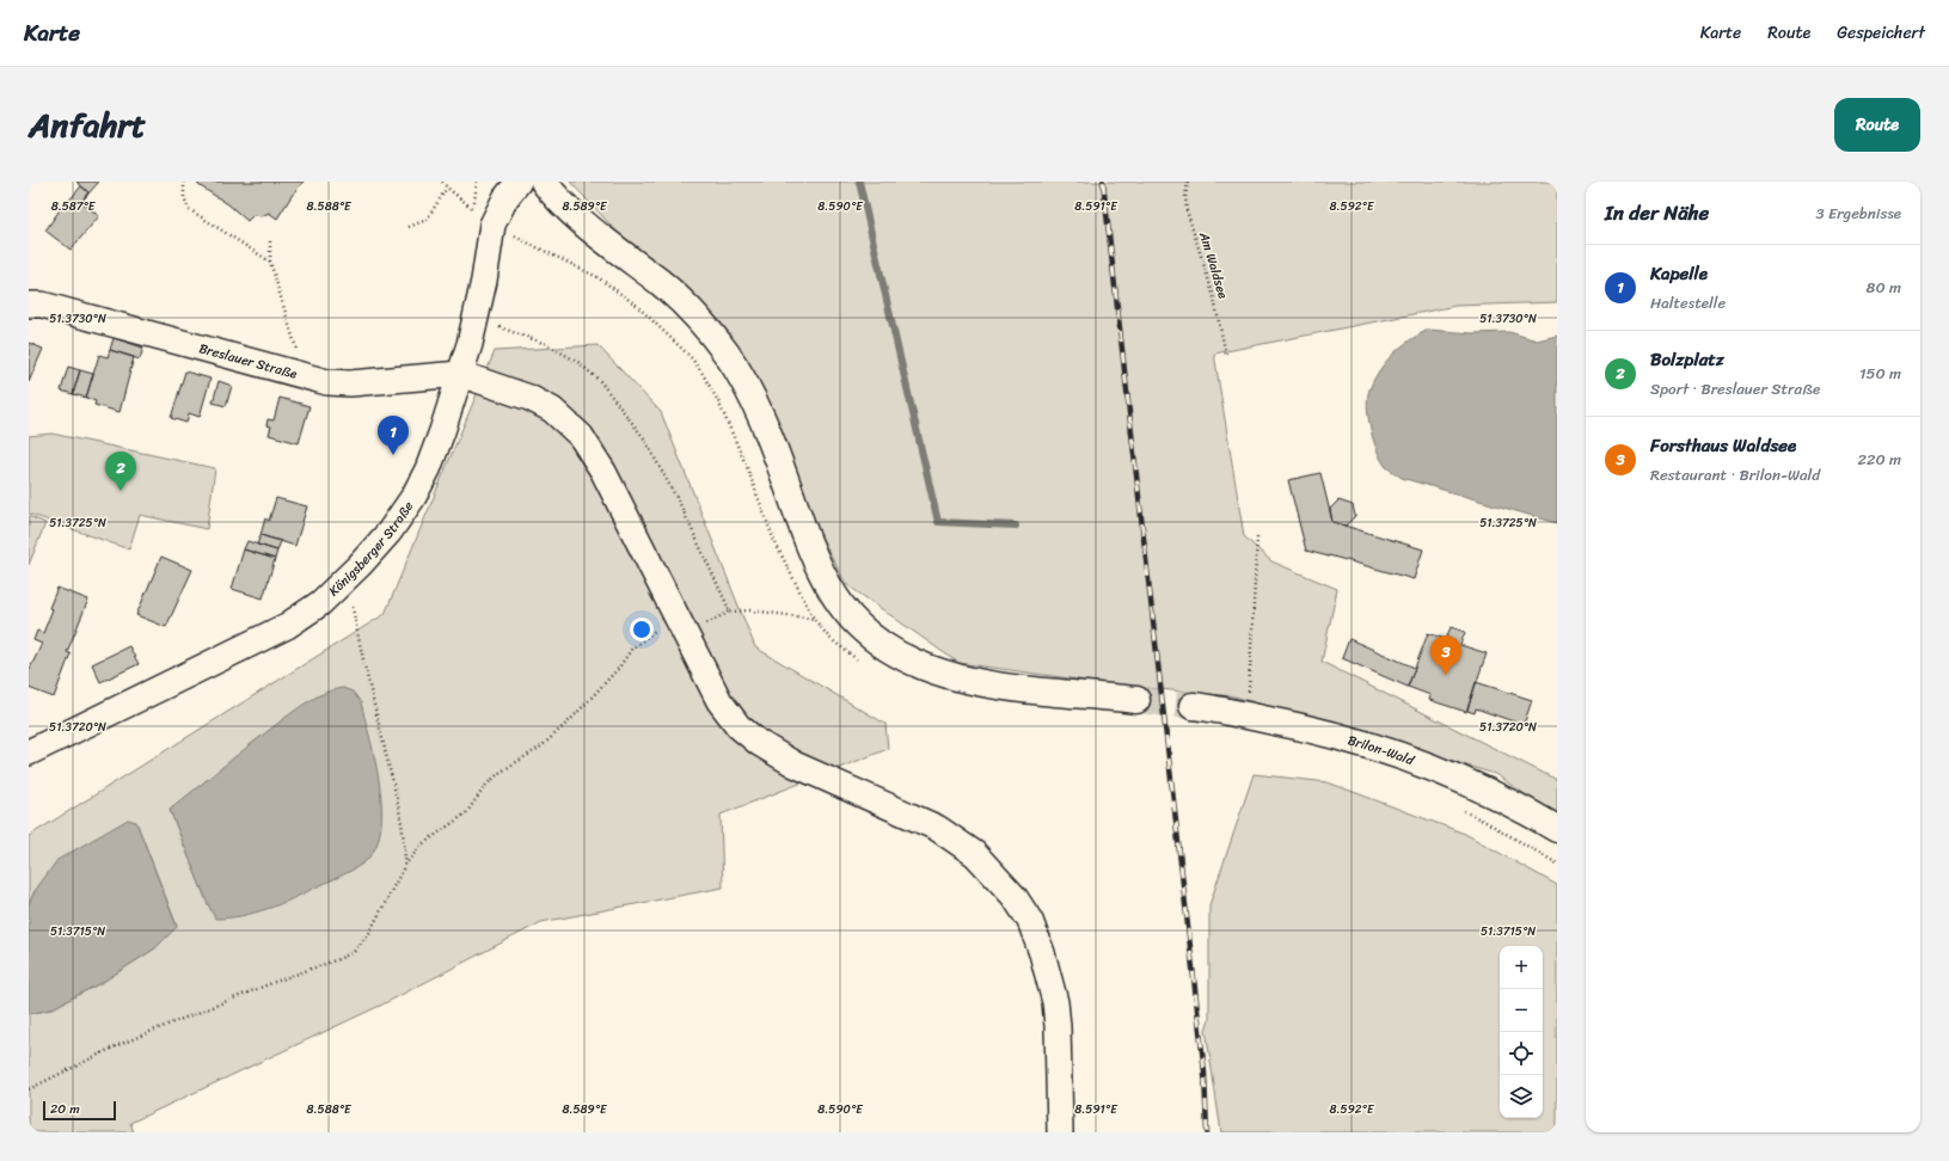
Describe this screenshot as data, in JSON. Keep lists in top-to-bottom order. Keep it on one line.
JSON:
{"streets":{"main road":["Brilon-Wald"],"street":["Breslauer Straße","Königsberger Straße"],"path":["Am Waldsee"]},"crossings":[["Breslauer Straße","Königsberger Straße"]],"scale_bar":"20 m","page":{"header":"Karte","nav":["Karte","Route","Gespeichert"],"title":"Anfahrt","buttons":"Route","heading":["In der Nähe","3 Ergebnisse"],"list":[{"mark":"1","name":"Kapelle","note":"Haltestelle","value":"80 m"},{"mark":"2","name":"Bolzplatz","note":"Sport · Breslauer Straße","value":"150 m"},{"mark":"3","name":"Forsthaus Waldsee","note":"Restaurant · Brilon-Wald","value":"220 m"}],"pins":["1","2","3"],"map_buttons":["+","−"],"scale":"20 m"},"coordinates":["8.587°E","8.588°E","8.589°E","8.590°E","8.591°E","8.592°E","51.3730°N","51.3725°N","51.3720°N","51.3715°N"]}
